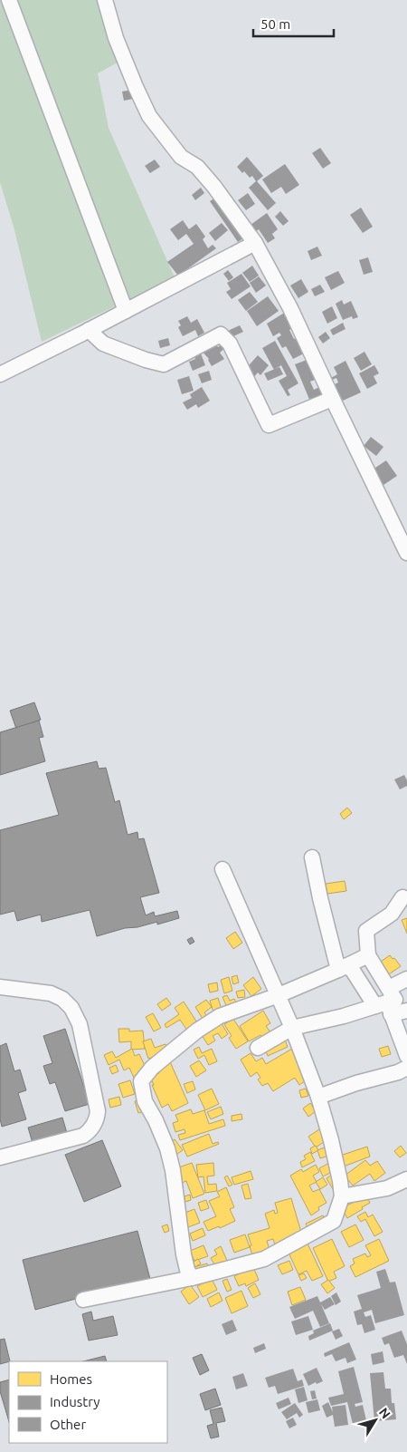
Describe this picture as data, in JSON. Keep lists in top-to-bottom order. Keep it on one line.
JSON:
{"legend":["Homes","Industry","Other"],"scale_bar":"50 m","north":"top right"}
